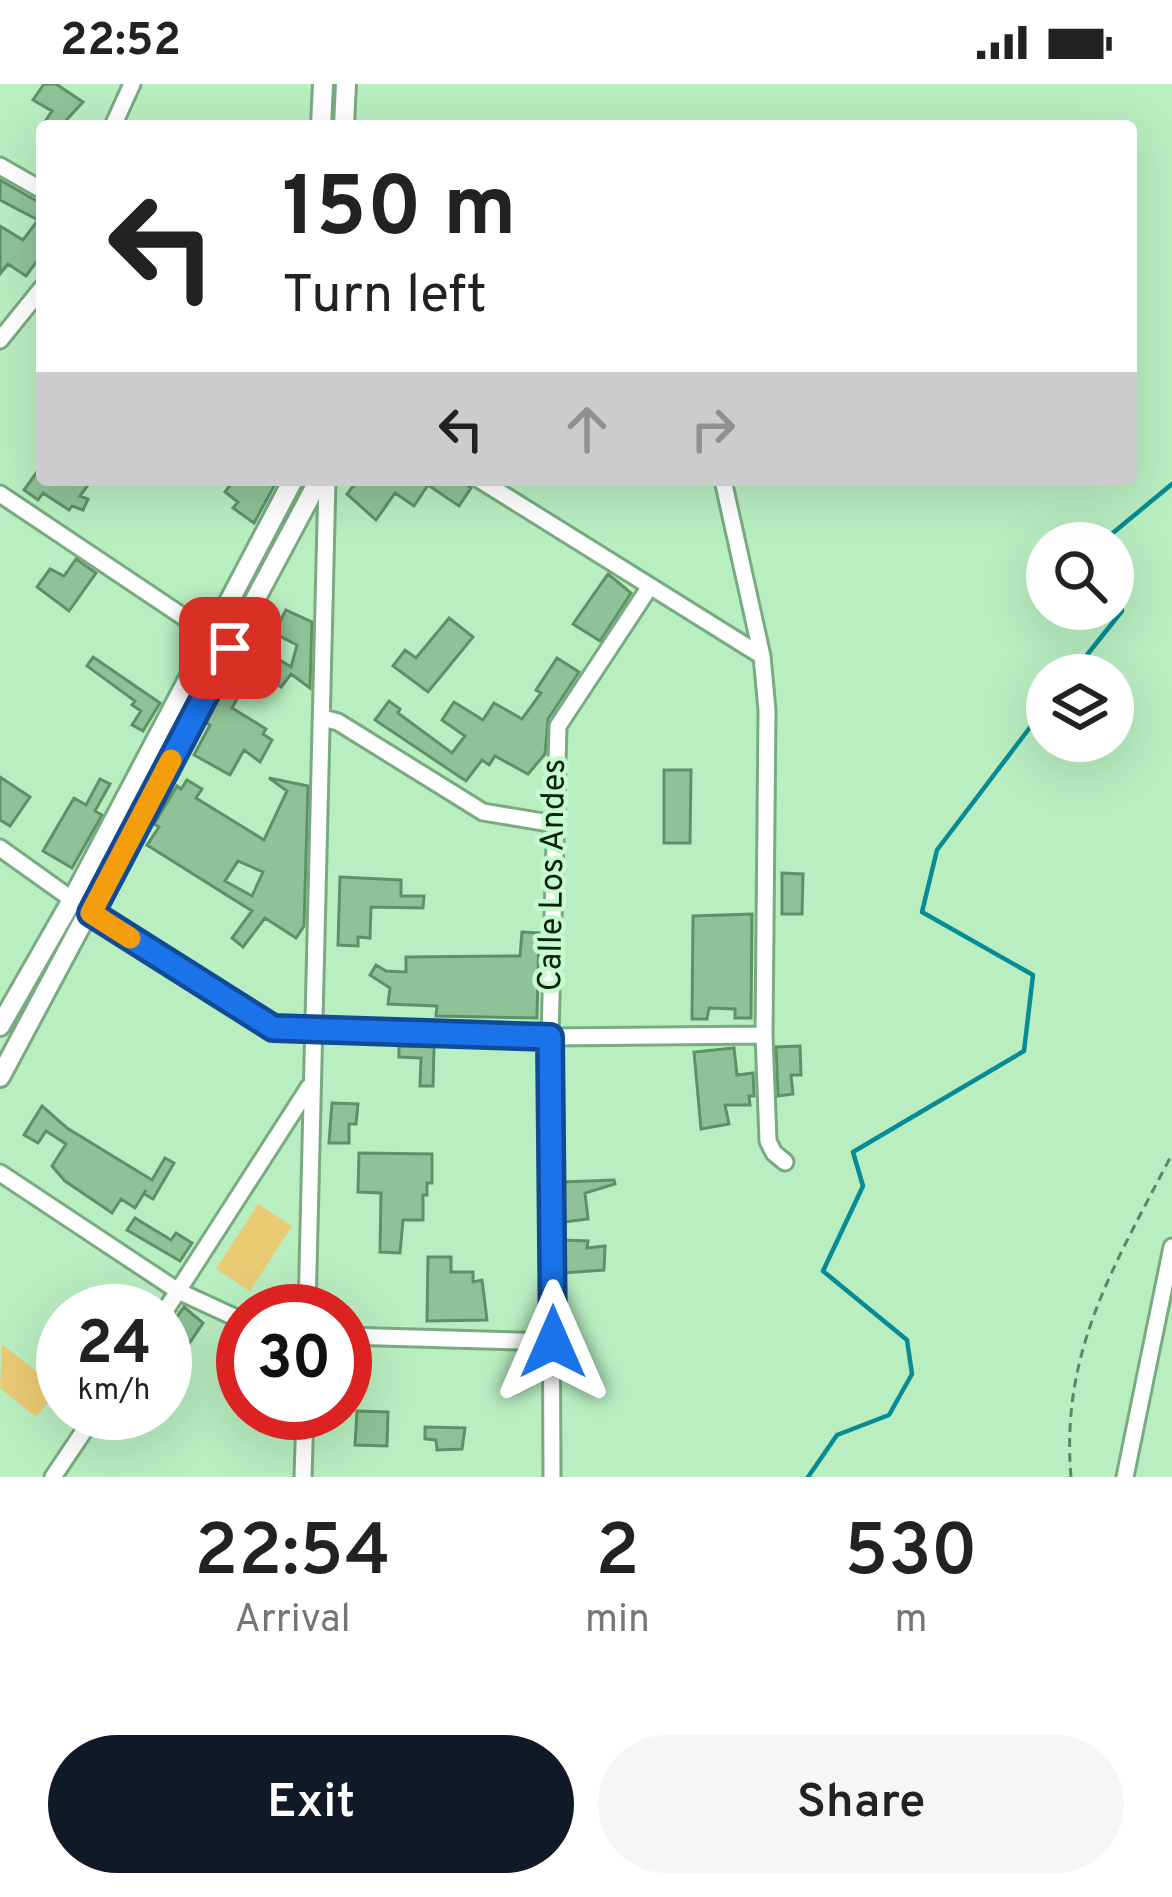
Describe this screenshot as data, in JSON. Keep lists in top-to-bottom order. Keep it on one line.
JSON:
{"streets":{"street":["Calle Los Andes"]},"page":{"status":"22:52","turn":["150 m","Turn left"],"speed":"24 km/h","limit":"30","eta":["22:54","Arrival","2","min","530","m"],"buttons":["Exit","Share"]}}
